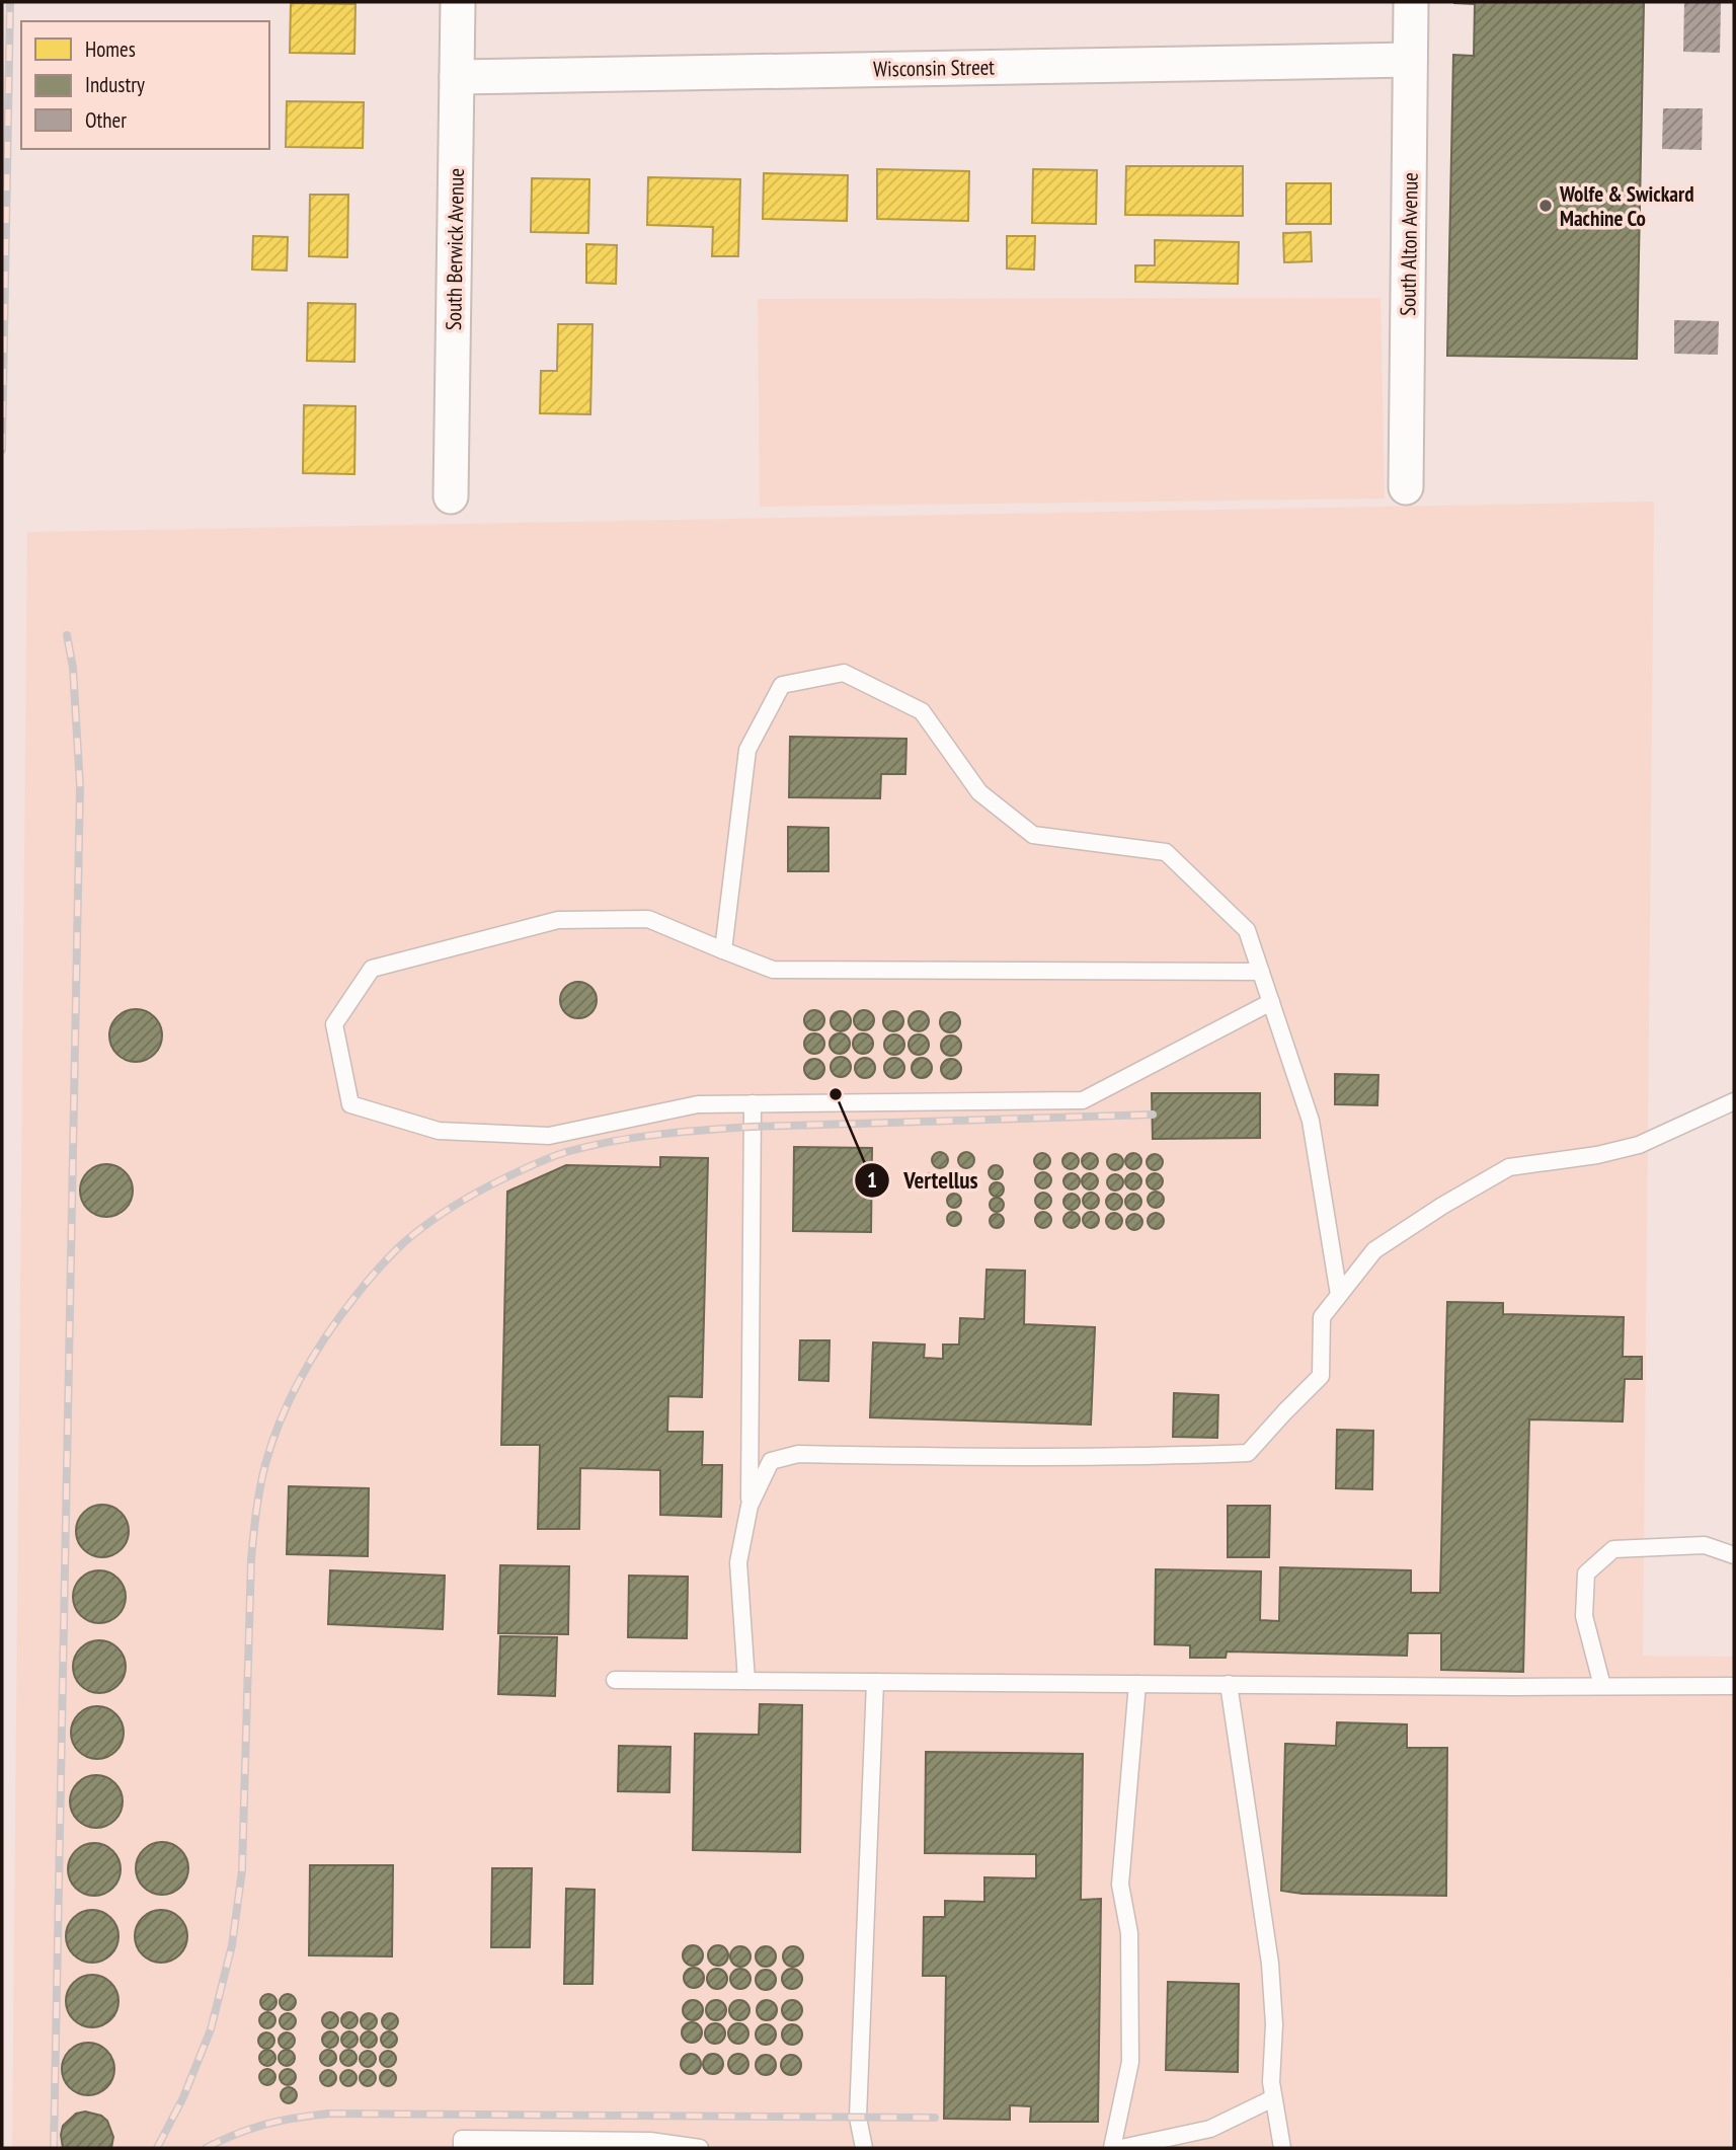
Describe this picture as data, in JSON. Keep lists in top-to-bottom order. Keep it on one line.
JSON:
{"streets":{"street":["Wisconsin Street","South Alton Avenue","South Berwick Avenue"]},"crossings":[["Wisconsin Street","South Alton Avenue"],["Wisconsin Street","South Berwick Avenue"]],"places":["Wolfe & Swickard Machine Co","Vertellus"],"legend":["Homes","Industry","Other"]}
